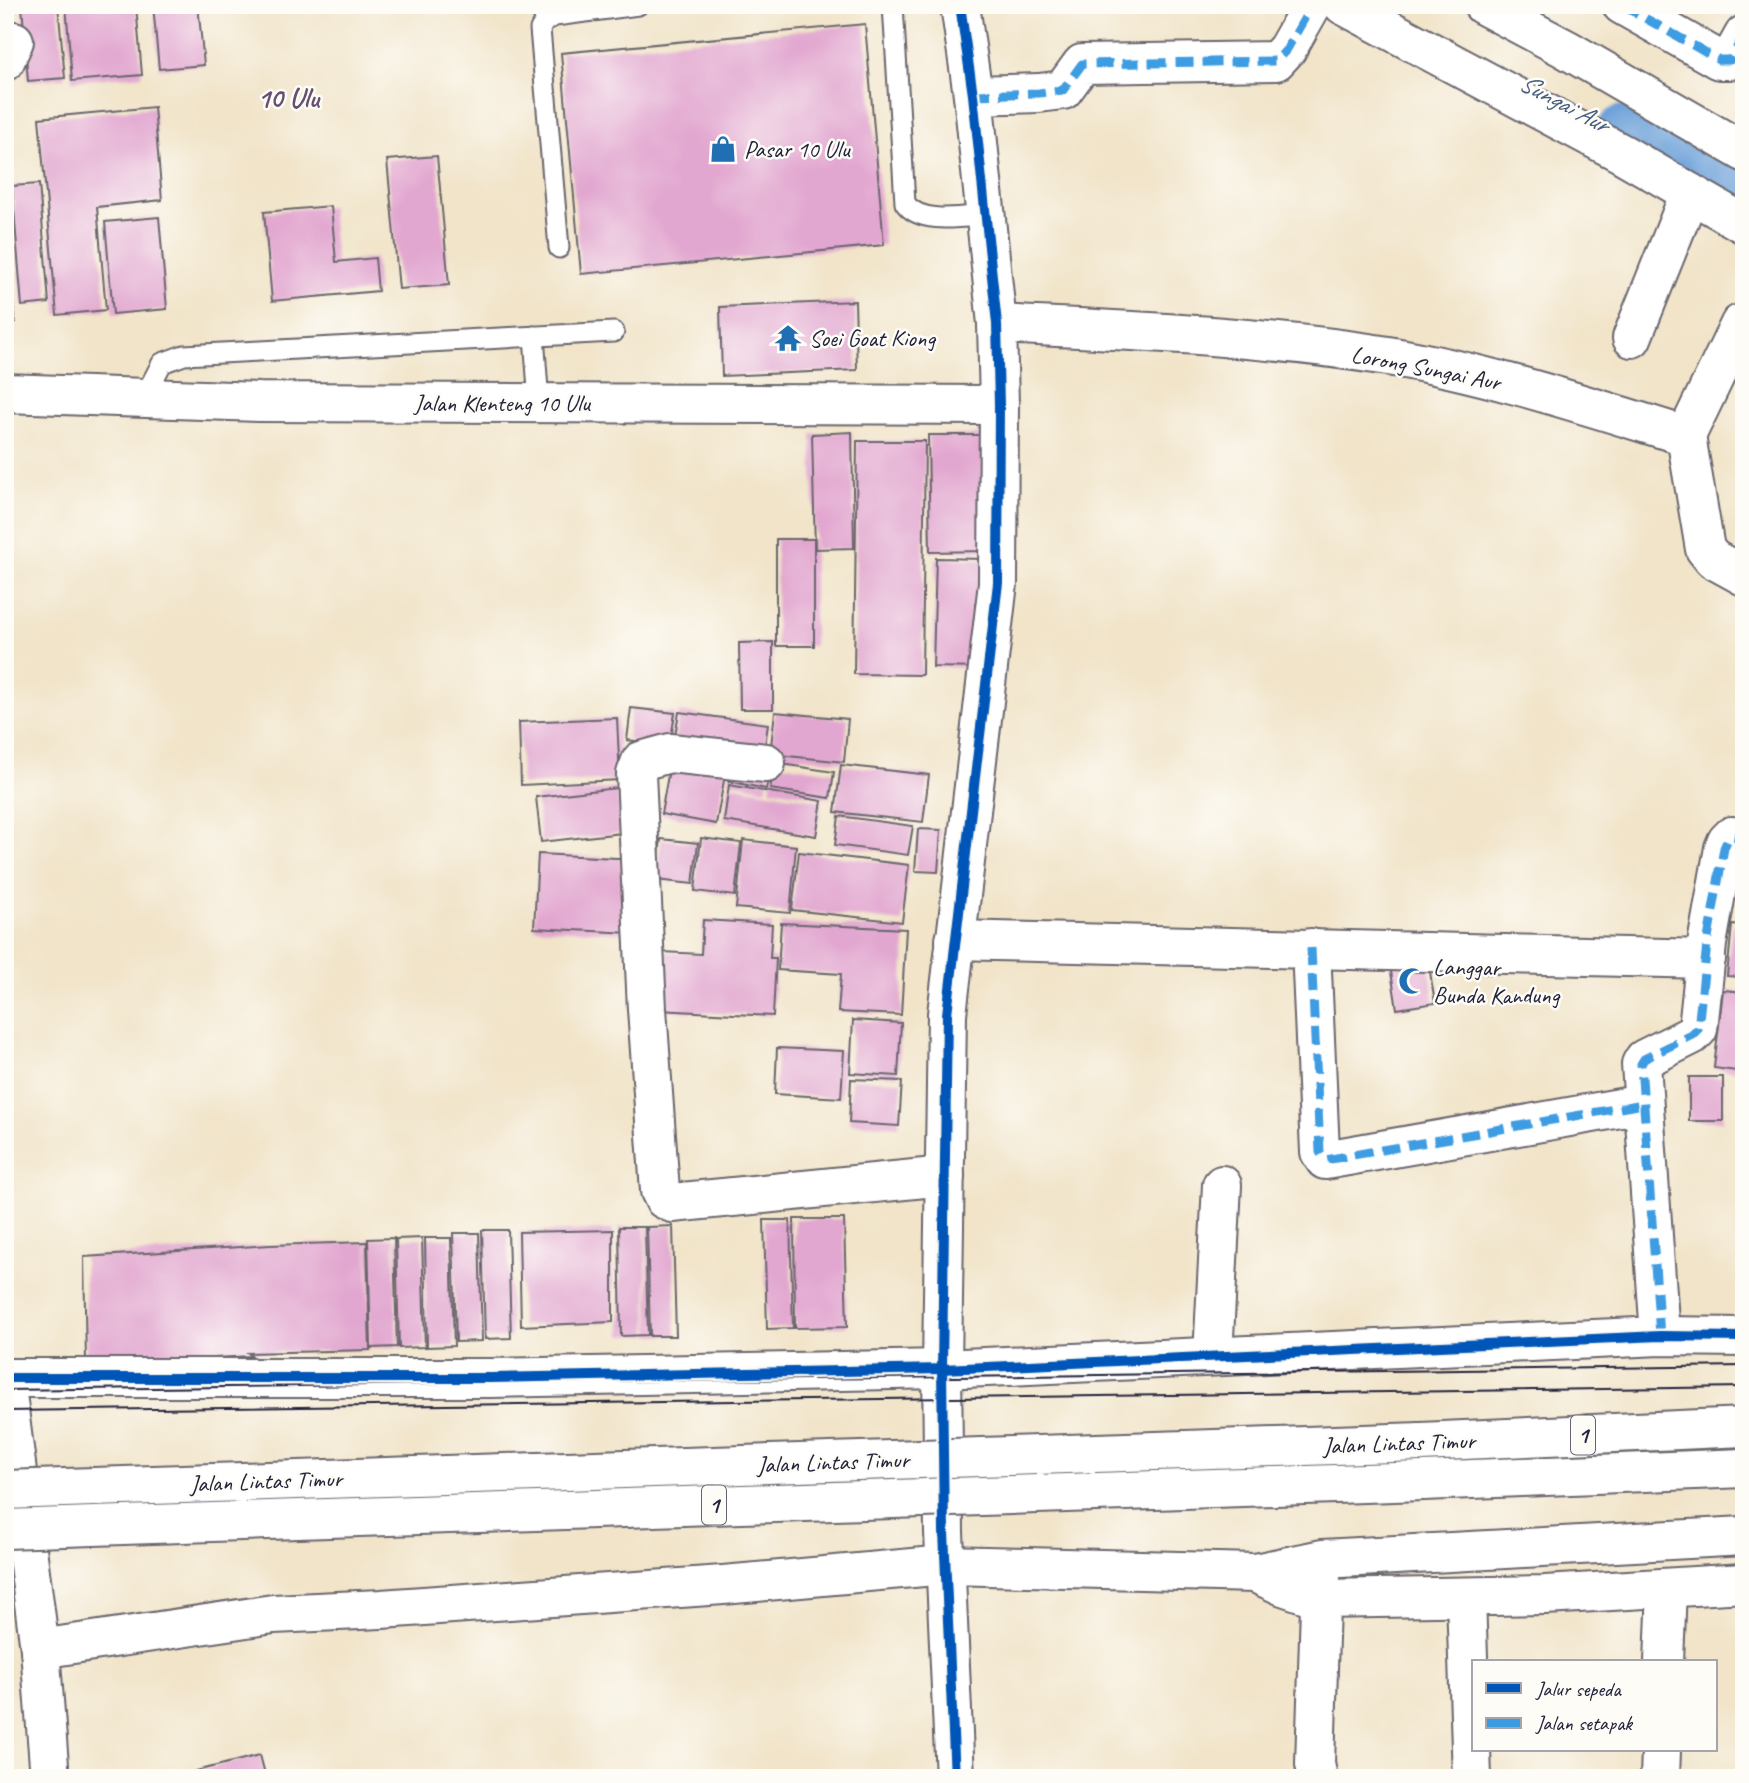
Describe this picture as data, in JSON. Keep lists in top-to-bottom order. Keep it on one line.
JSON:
{"streets":{"main road":["Lorong Sungai Aur","Jalan Klenteng 10 Ulu","1","Jalan Lintas Timur"]},"districts":["10 Ulu"],"water":["Sungai Aur"],"places":{"shop":["Pasar 10 Ulu"],"temple":["Soei Goat Kiong"],"mosque":["Langgar Bunda Kandung"]},"legend":["Jalur sepeda","Jalan setapak"]}
